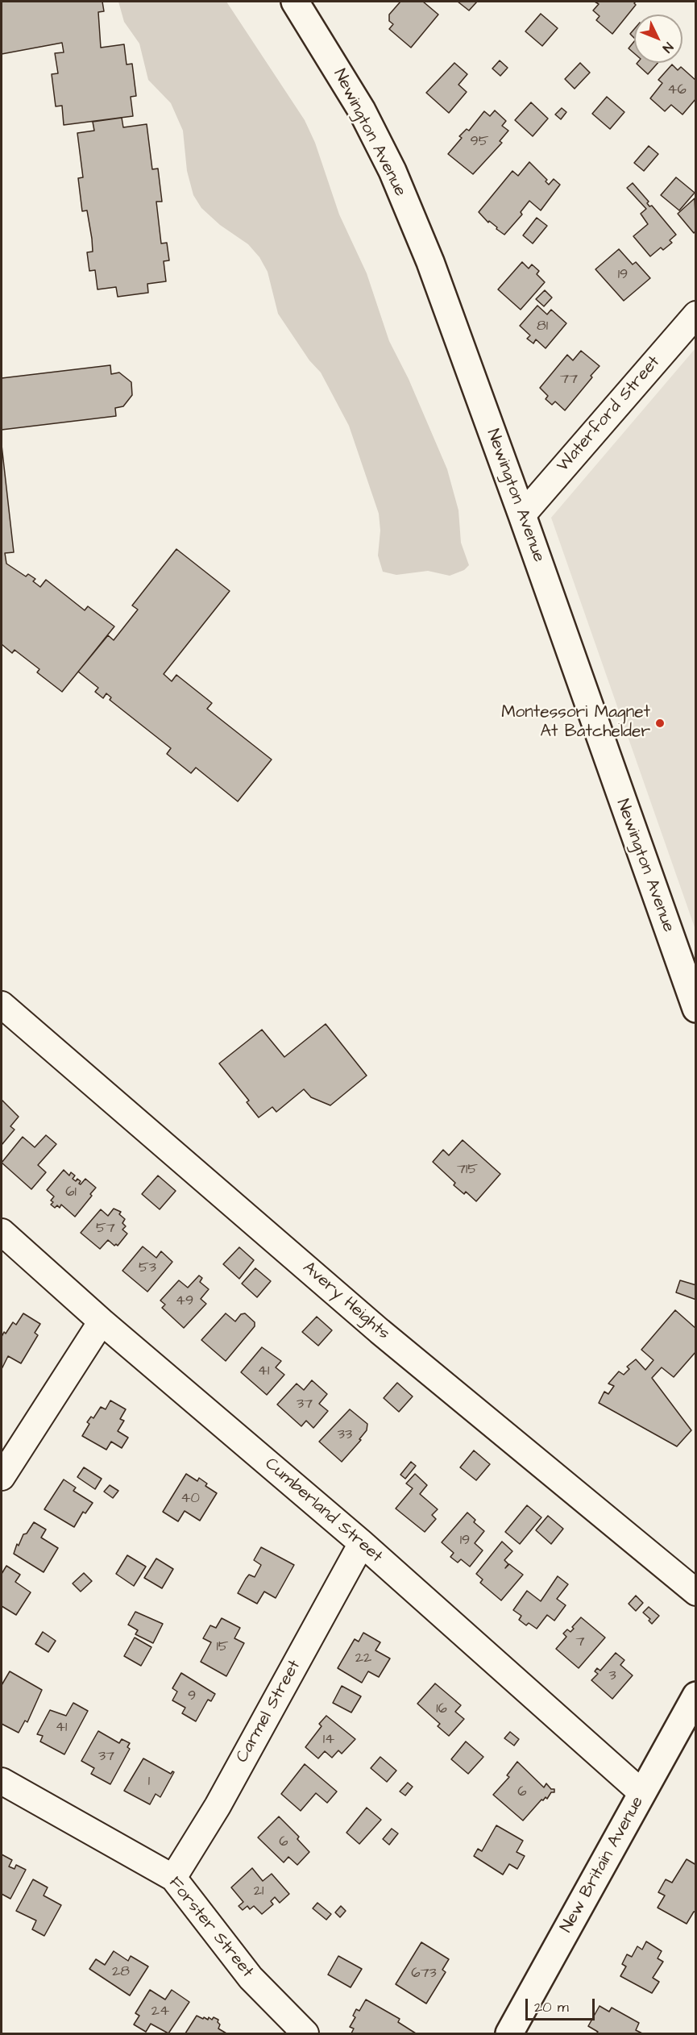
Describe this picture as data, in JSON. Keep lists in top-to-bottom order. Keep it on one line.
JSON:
{"streets":{"main road":["Newington Avenue","New Britain Avenue"],"street":["Waterford Street","Avery Heights","Cumberland Street","Carmel Street","Forster Street"]},"crossings":[["Newington Avenue","Waterford Street"],["Cumberland Street","Carmel Street"],["Cumberland Street","New Britain Avenue"],["Carmel Street","Forster Street"]],"places":["Montessori Magnet At Batchelder"],"house_numbers":["46","95","19","81","77","715","61","57","53","49","41","37","33","40","19","7","15","22","3","9","16","41","14","37","1","6","6","21","28","673","24"],"scale_bar":"20 m","north":"bottom right"}
